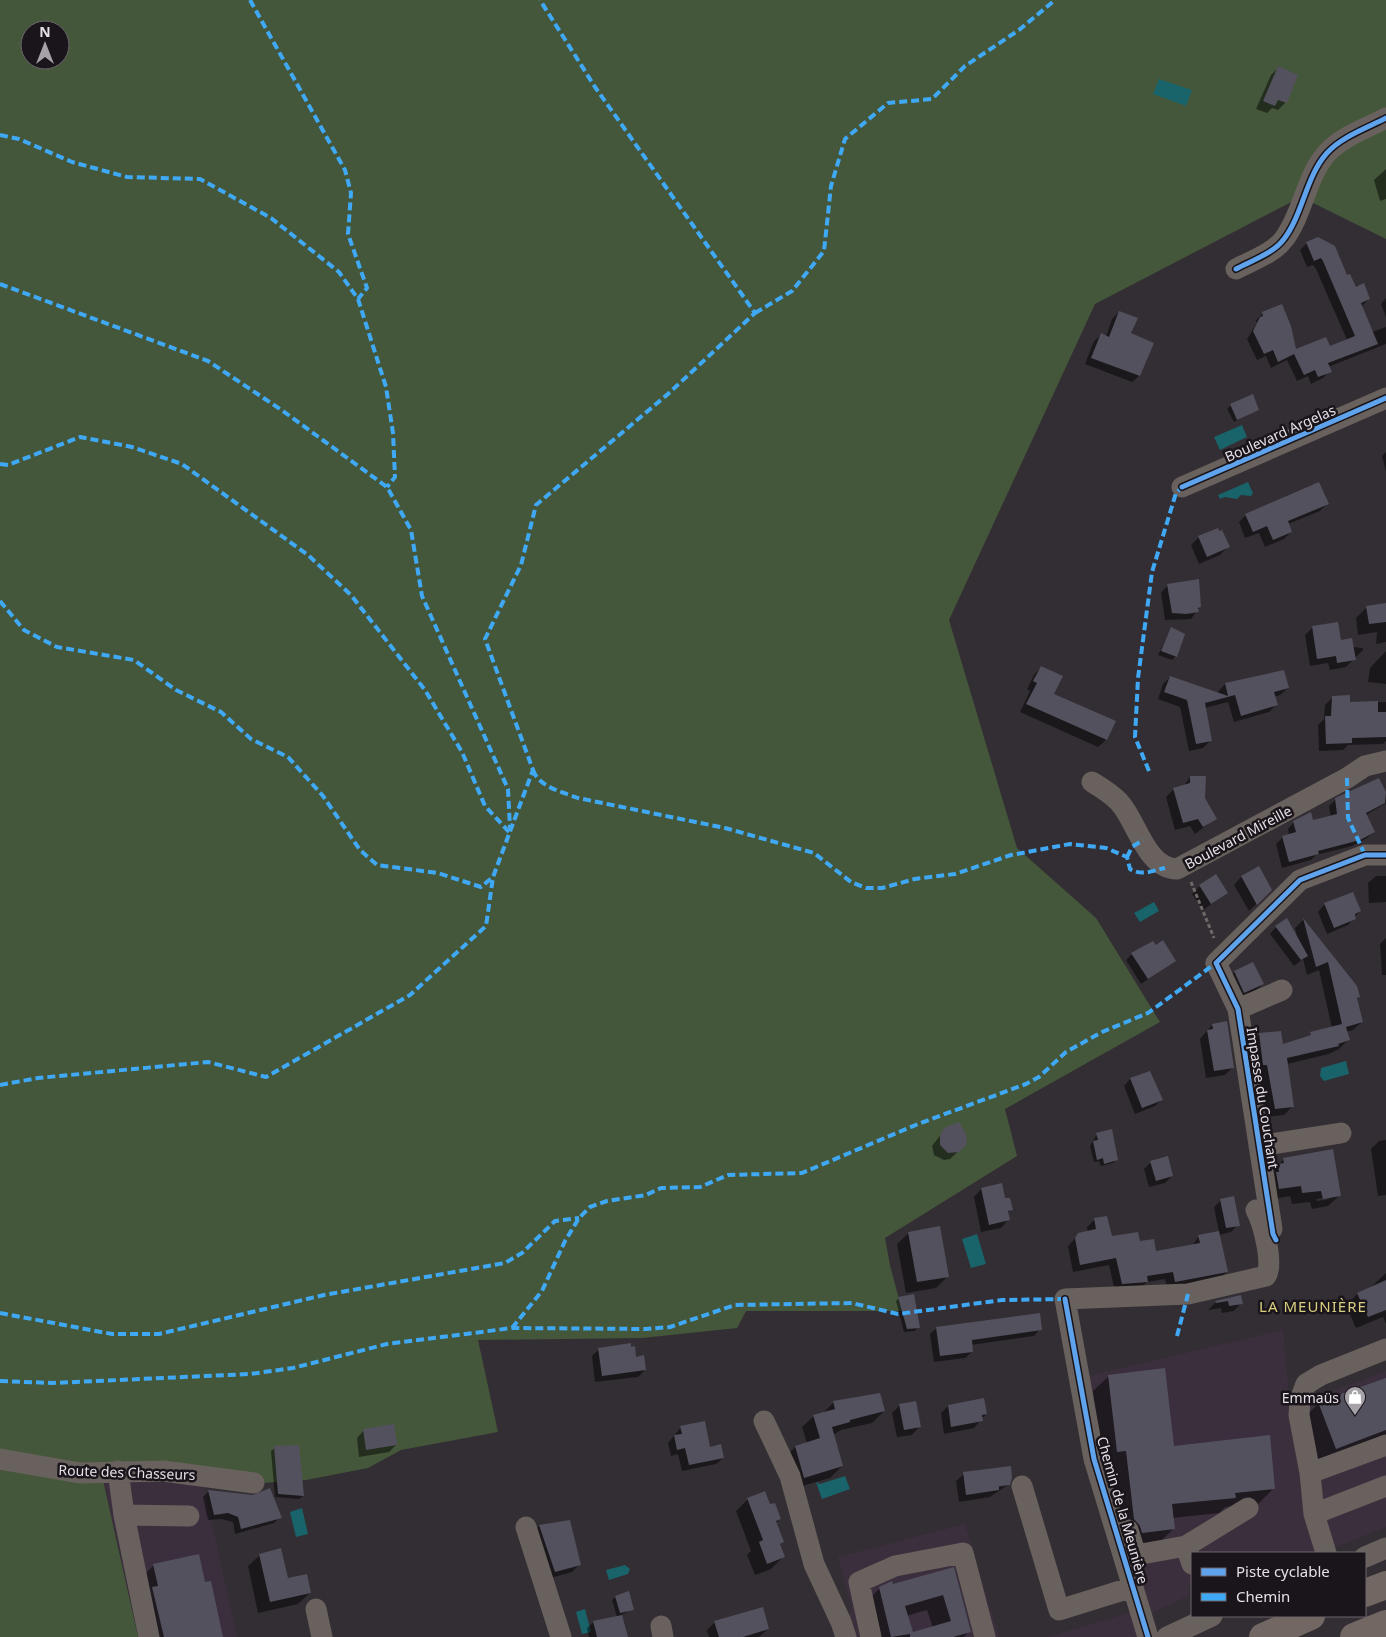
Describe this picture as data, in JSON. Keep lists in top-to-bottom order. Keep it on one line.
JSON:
{"streets":{"street":["Boulevard Argelas","Boulevard Mireille","Impasse du Couchant","Route des Chasseurs","Chemin de la Meunière"]},"districts":["LA MEUNIÈRE"],"places":{"shop":["Emmaüs"]},"legend":["Piste cyclable","Chemin"],"north":"top"}
